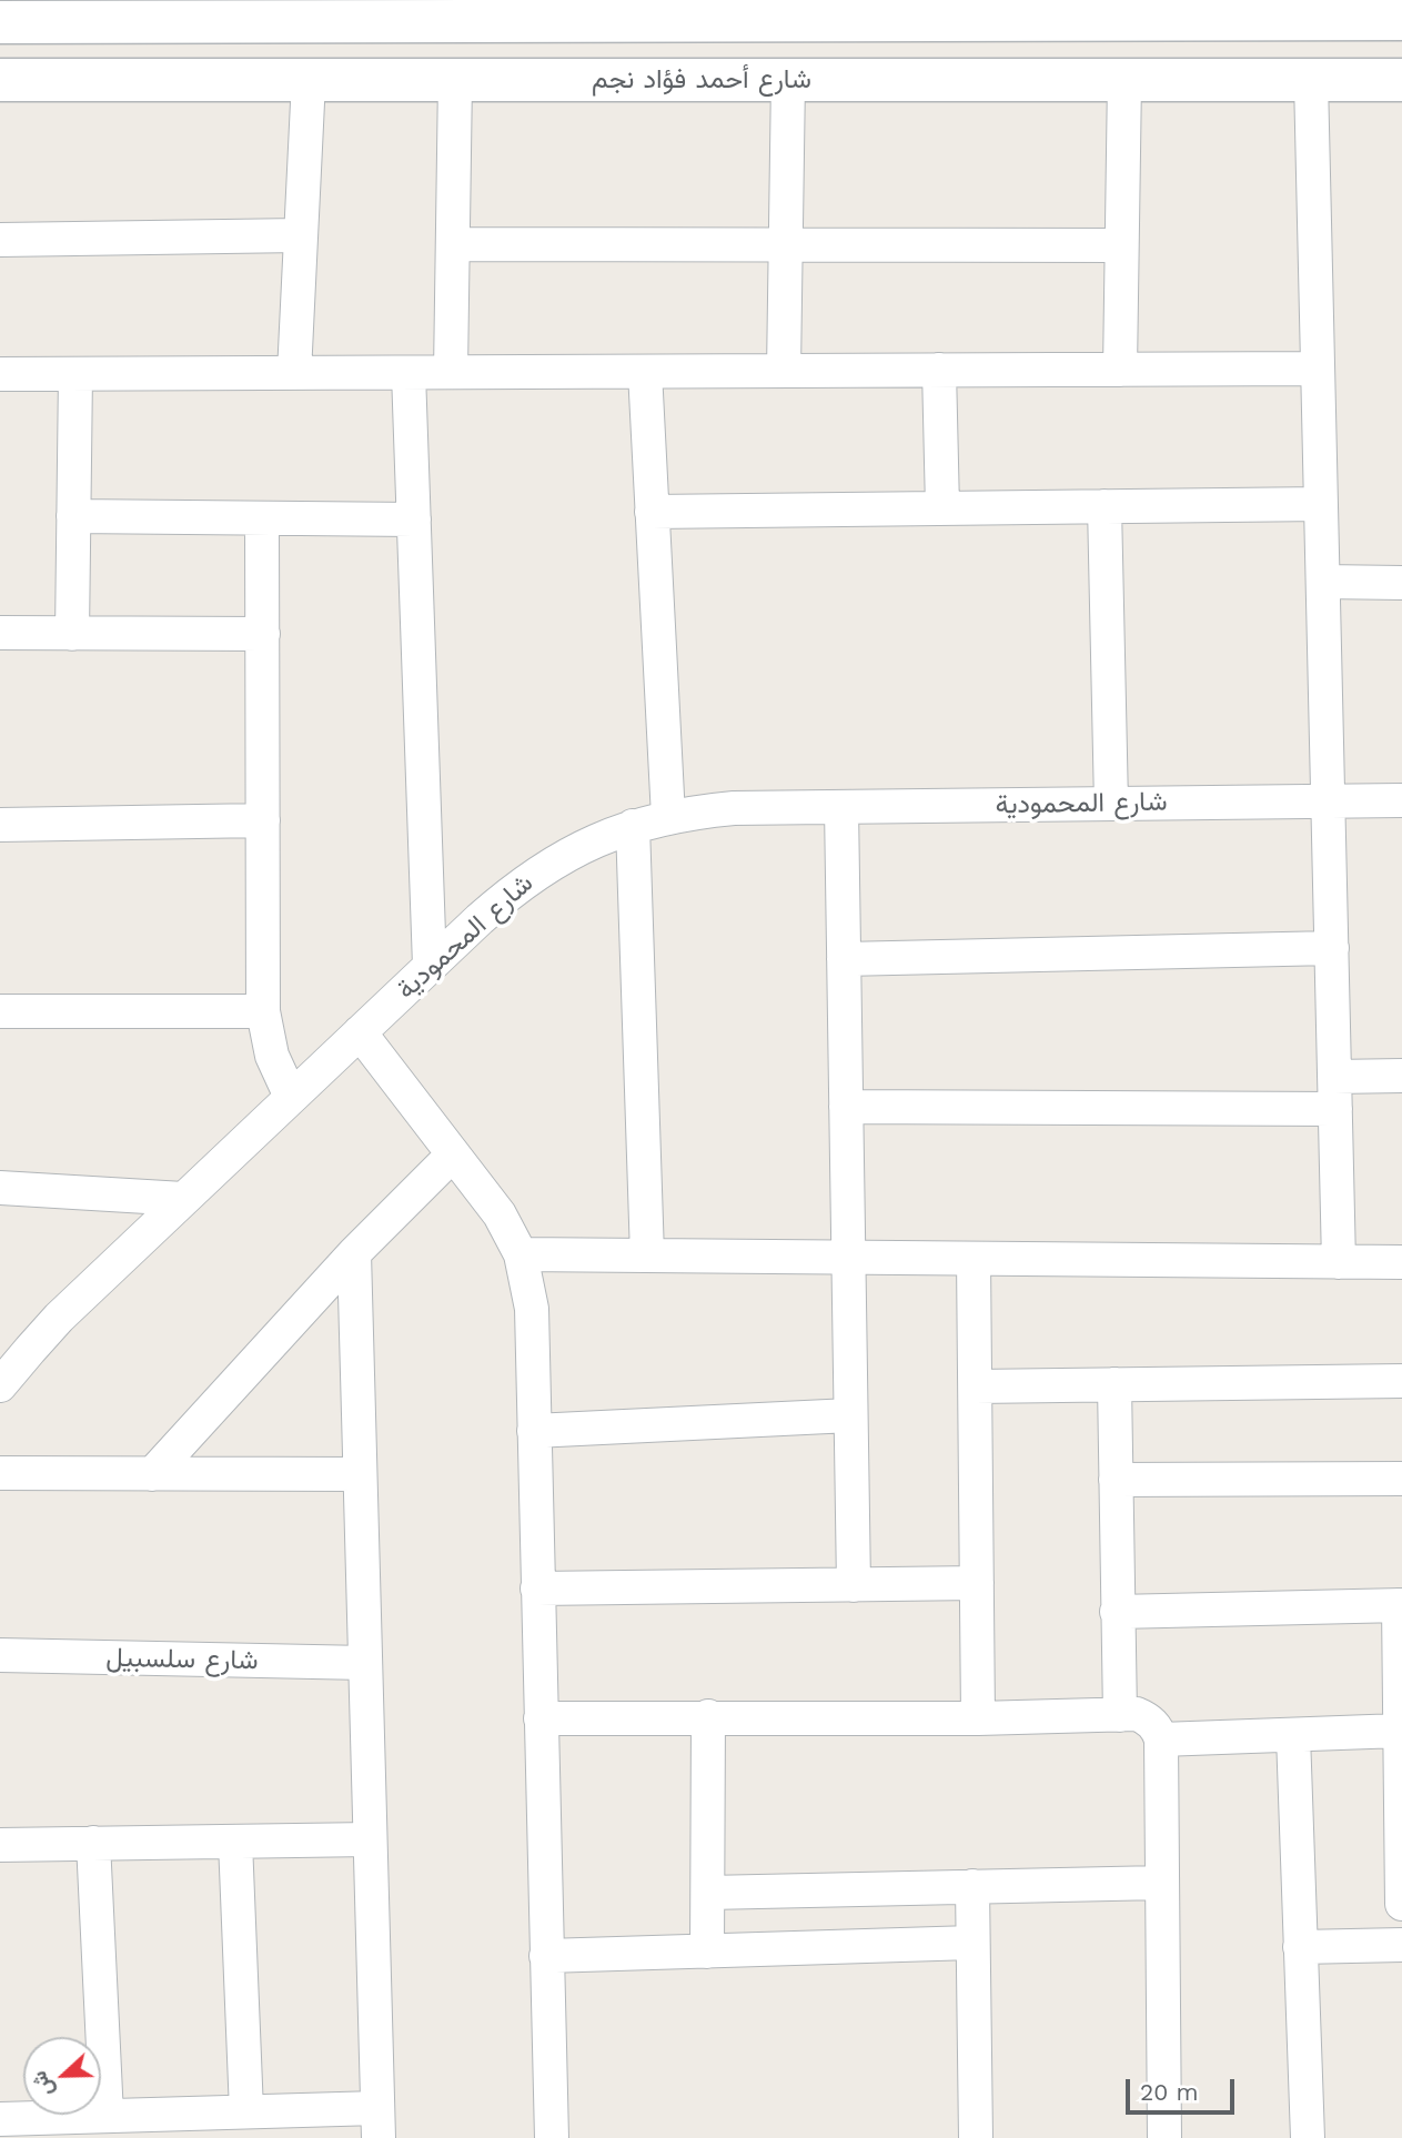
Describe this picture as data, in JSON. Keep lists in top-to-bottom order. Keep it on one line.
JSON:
{"streets":{"street":["شارع أحمد فؤاد نجم","شارع المحمودية","شارع سلسبيل"]},"scale_bar":"20 m","north":"left"}
